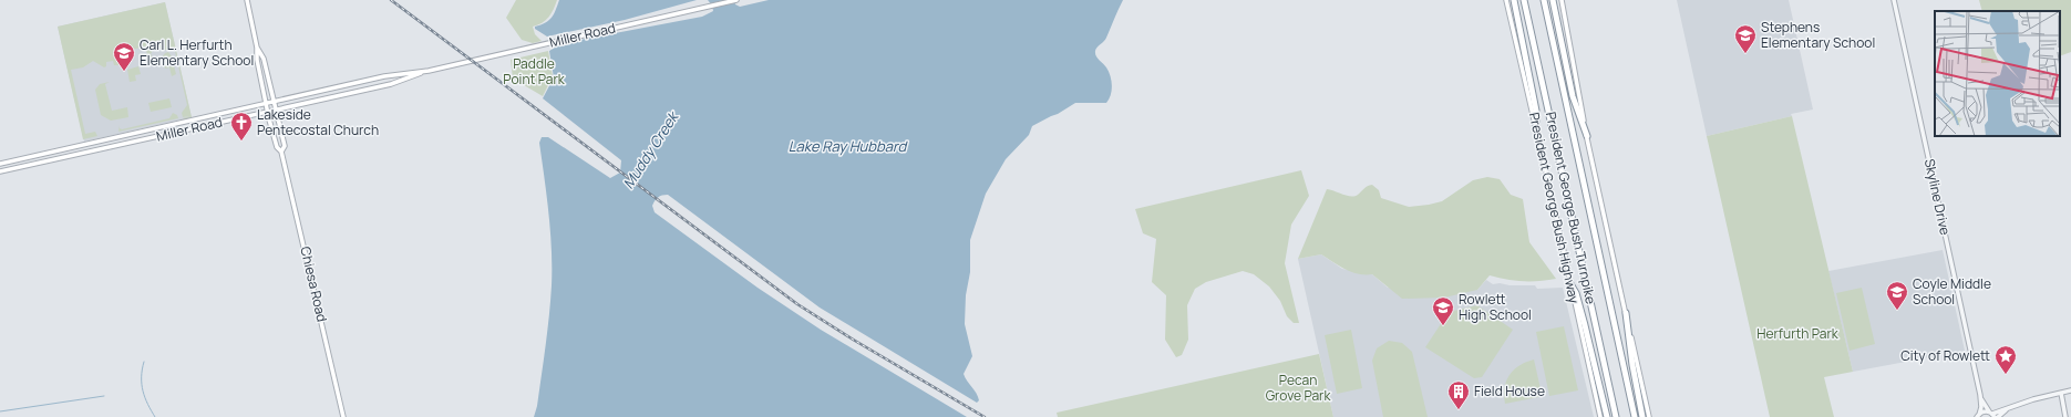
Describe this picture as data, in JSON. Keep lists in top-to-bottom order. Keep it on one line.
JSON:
{"streets":{"highway":["President George Bush Turnpike"],"main road":["Miller Road","President George Bush Highway","Chiesa Road"],"street":["Skyline Drive"]},"crossings":[["Miller Road","Chiesa Road"]],"water":["Lake Ray Hubbard","Muddy Creek"],"parks":["Paddle Point Park","Herfurth Park","Pecan Grove Park"],"places":{"school or university":["Stephens Elementary School","Carl L. Herfurth Elementary School","Coyle Middle School","Rowlett High School"],"church":["Lakeside Pentecostal Church"],"place":["City of Rowlett"],"building":["Field House"]}}
